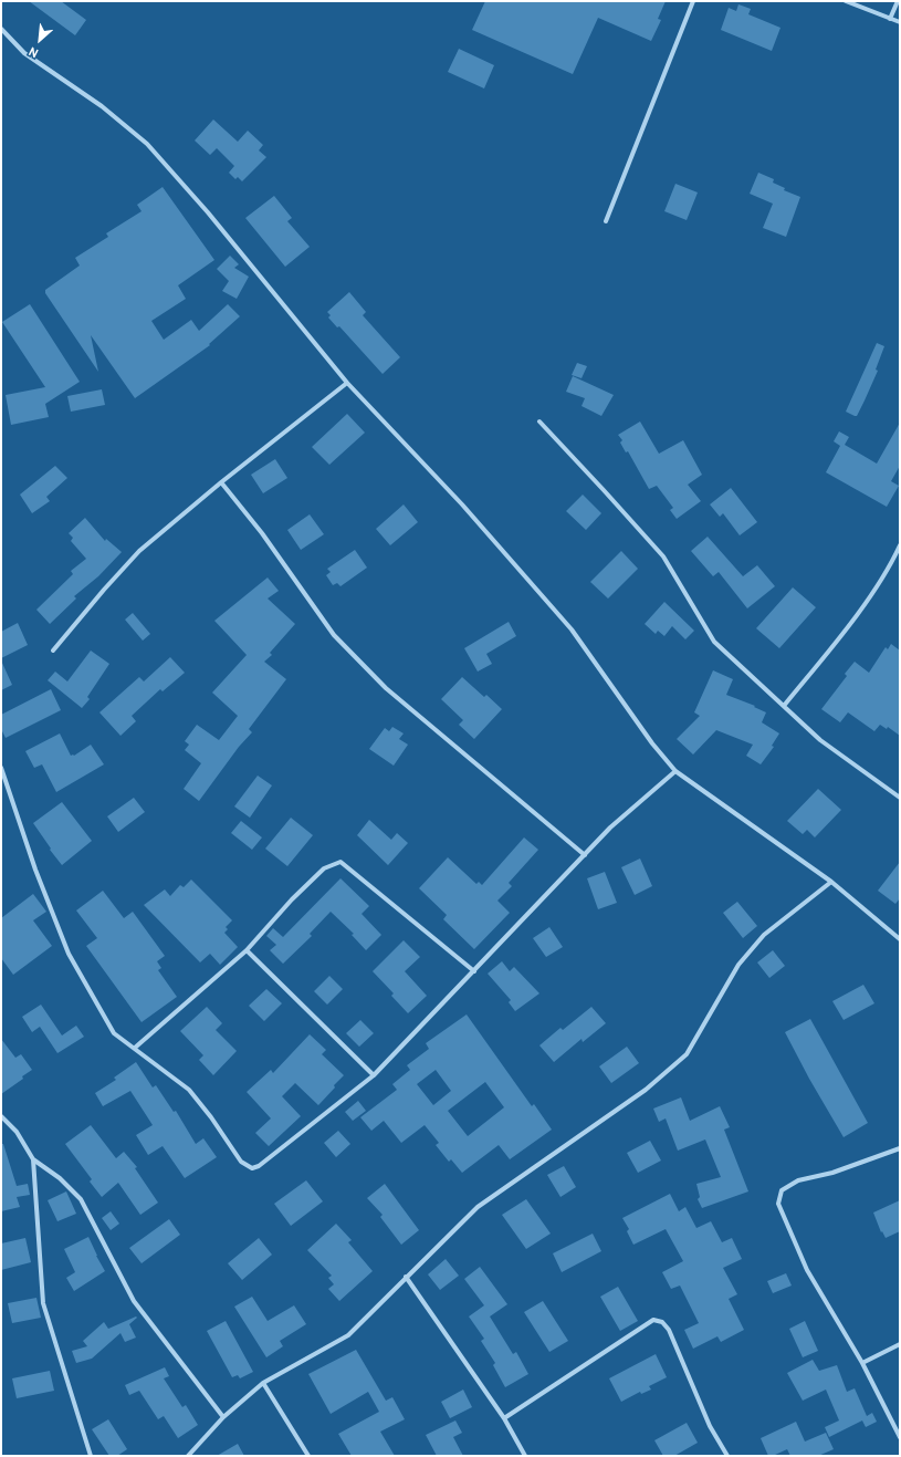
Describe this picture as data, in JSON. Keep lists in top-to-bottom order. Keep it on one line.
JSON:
{"north":"bottom left"}
